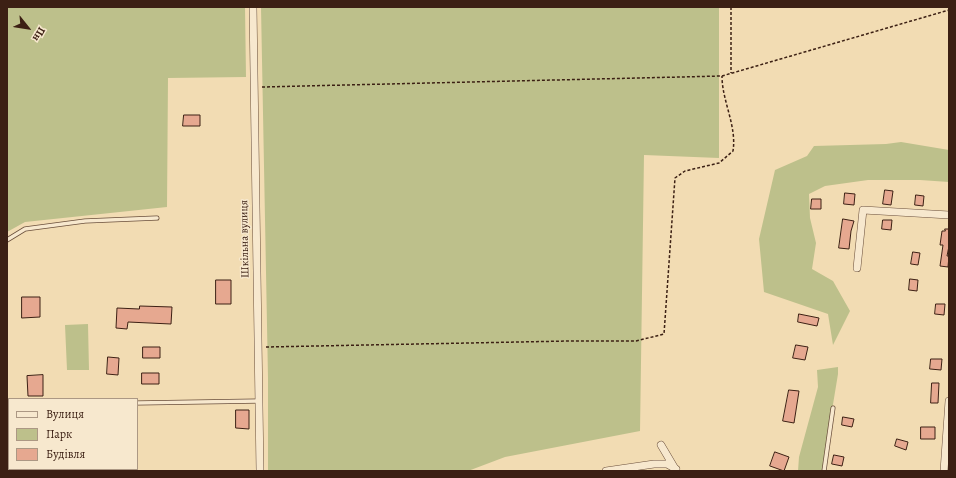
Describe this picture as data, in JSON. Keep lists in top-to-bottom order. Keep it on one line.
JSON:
{"streets":{"street":["Шкільна вулиця"]},"legend":["Вулиця","Парк","Будівля"],"north":"bottom right"}
